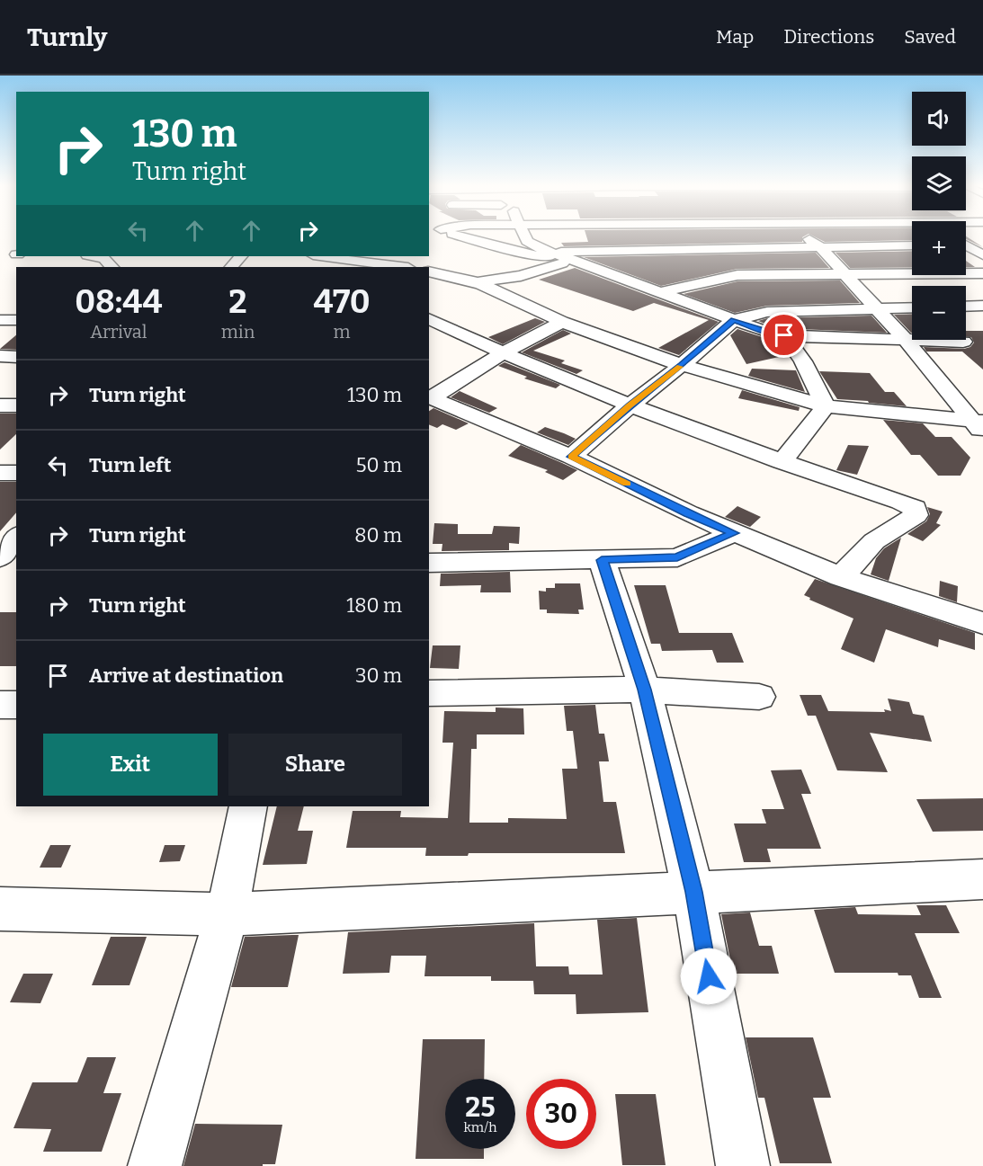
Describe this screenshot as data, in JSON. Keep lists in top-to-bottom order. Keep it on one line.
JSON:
{"page":{"header":"Turnly","nav":["Map","Directions","Saved"],"map_buttons":["+","−"],"turn":["130 m","Turn right"],"eta":["08:44","Arrival","2","min","470","m"],"list":[{"name":"Turn right","value":"130 m"},{"name":"Turn left","value":"50 m"},{"name":"Turn right","value":"80 m"},{"name":"Turn right","value":"180 m"},{"name":"Arrive at destination","value":"30 m"}],"buttons":["Exit","Share"],"speed":"25 km/h","limit":"30"}}
